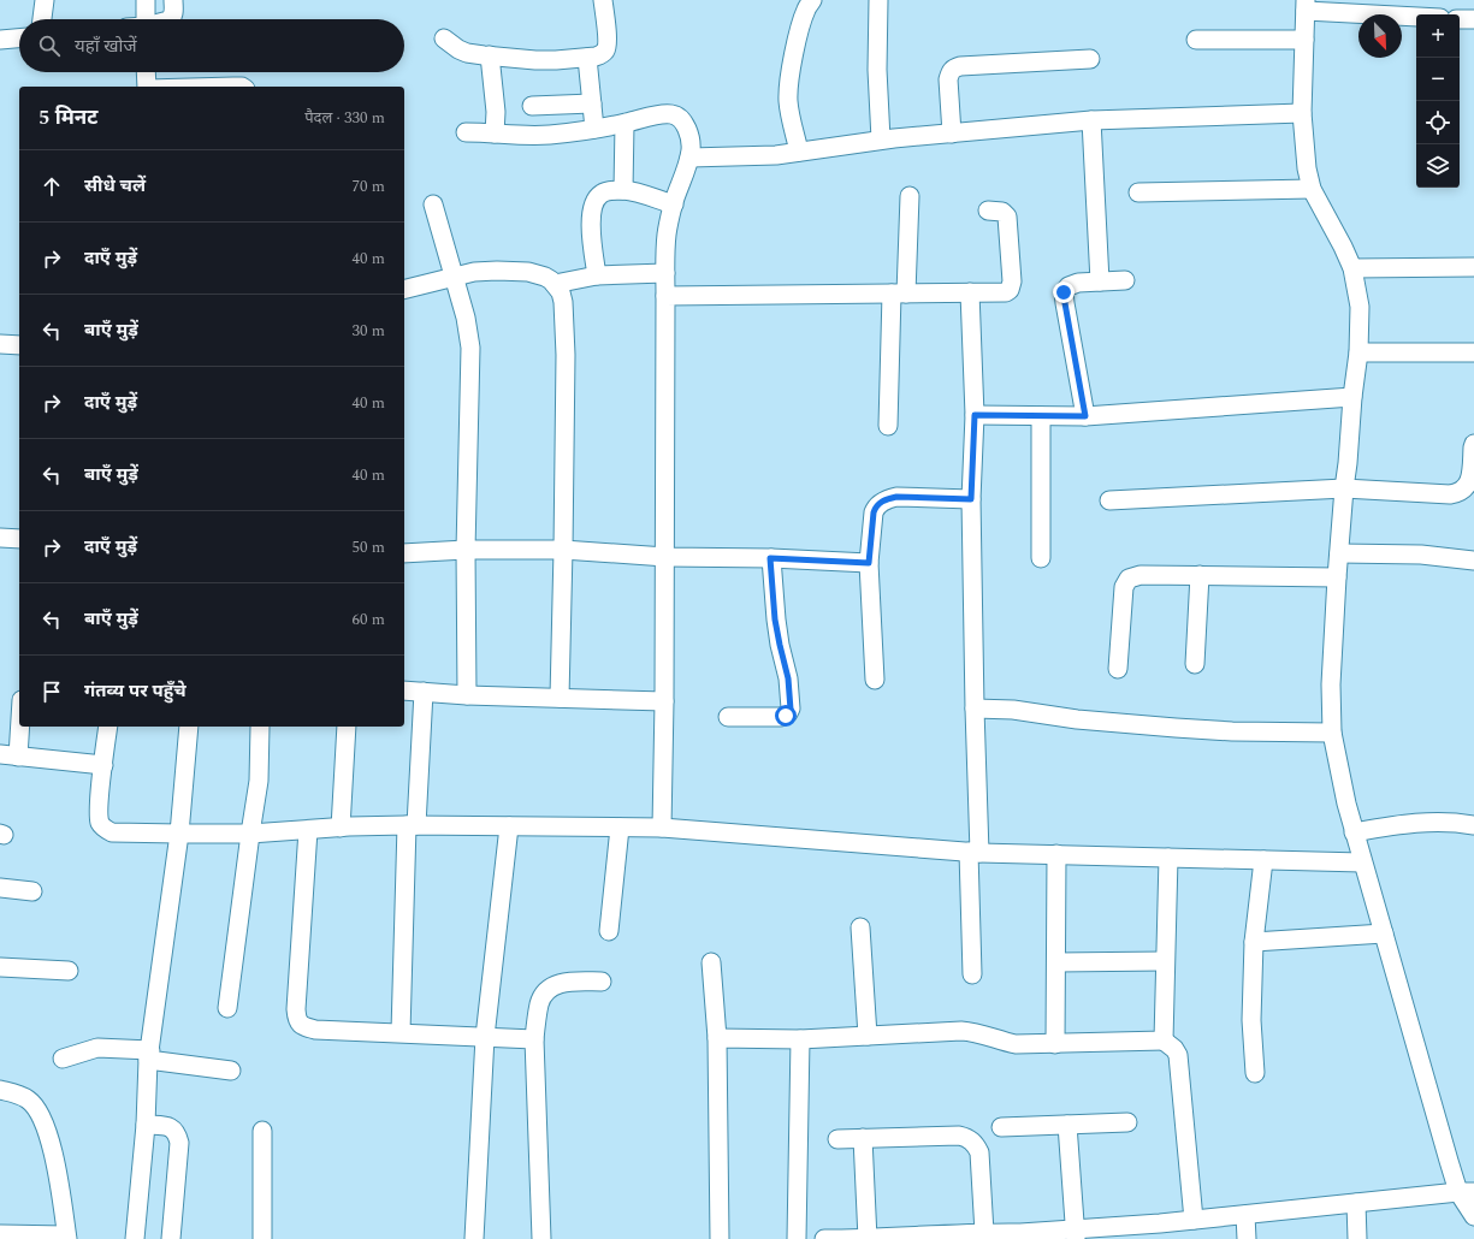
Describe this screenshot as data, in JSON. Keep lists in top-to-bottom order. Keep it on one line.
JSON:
{"north":"bottom right","page":{"map_buttons":["+","−"],"search":"यहाँ खोजें","heading":["5 मिनट","पैदल · 330 m"],"list":[["सीधे चलें","70 m"],["दाएँ मुड़ें","40 m"],["बाएँ मुड़ें","30 m"],["दाएँ मुड़ें","40 m"],["बाएँ मुड़ें","40 m"],["दाएँ मुड़ें","50 m"],["बाएँ मुड़ें","60 m"],"गंतव्य पर पहुँचे"]}}
